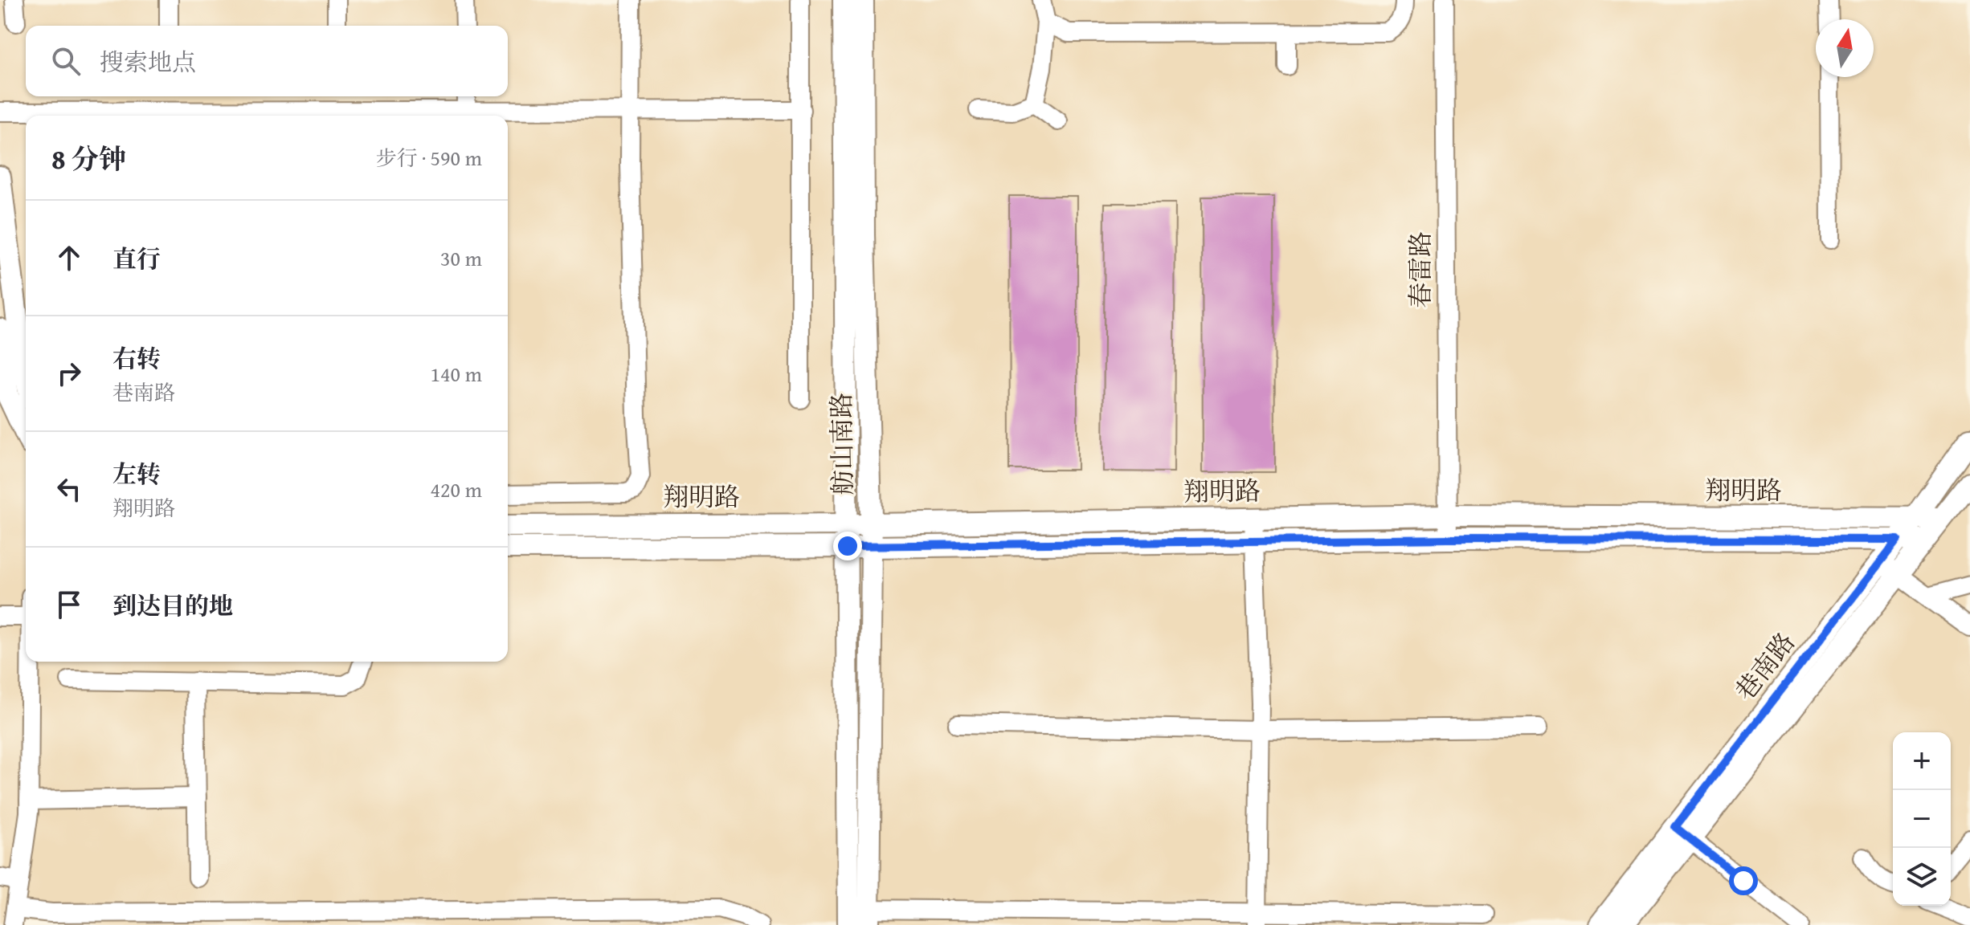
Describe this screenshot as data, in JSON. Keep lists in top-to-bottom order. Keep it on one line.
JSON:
{"streets":{"street":["春雷路","舫山南路","翔明路","巷南路"]},"crossings":[["春雷路","翔明路"],["舫山南路","翔明路"],["翔明路","巷南路"]],"north":"top","page":{"search":"搜索地点","heading":["8 分钟","步行 · 590 m"],"list":[["直行","30 m"],["右转","巷南路","140 m"],["左转","翔明路","420 m"],"到达目的地"],"map_buttons":["+","−"]}}
